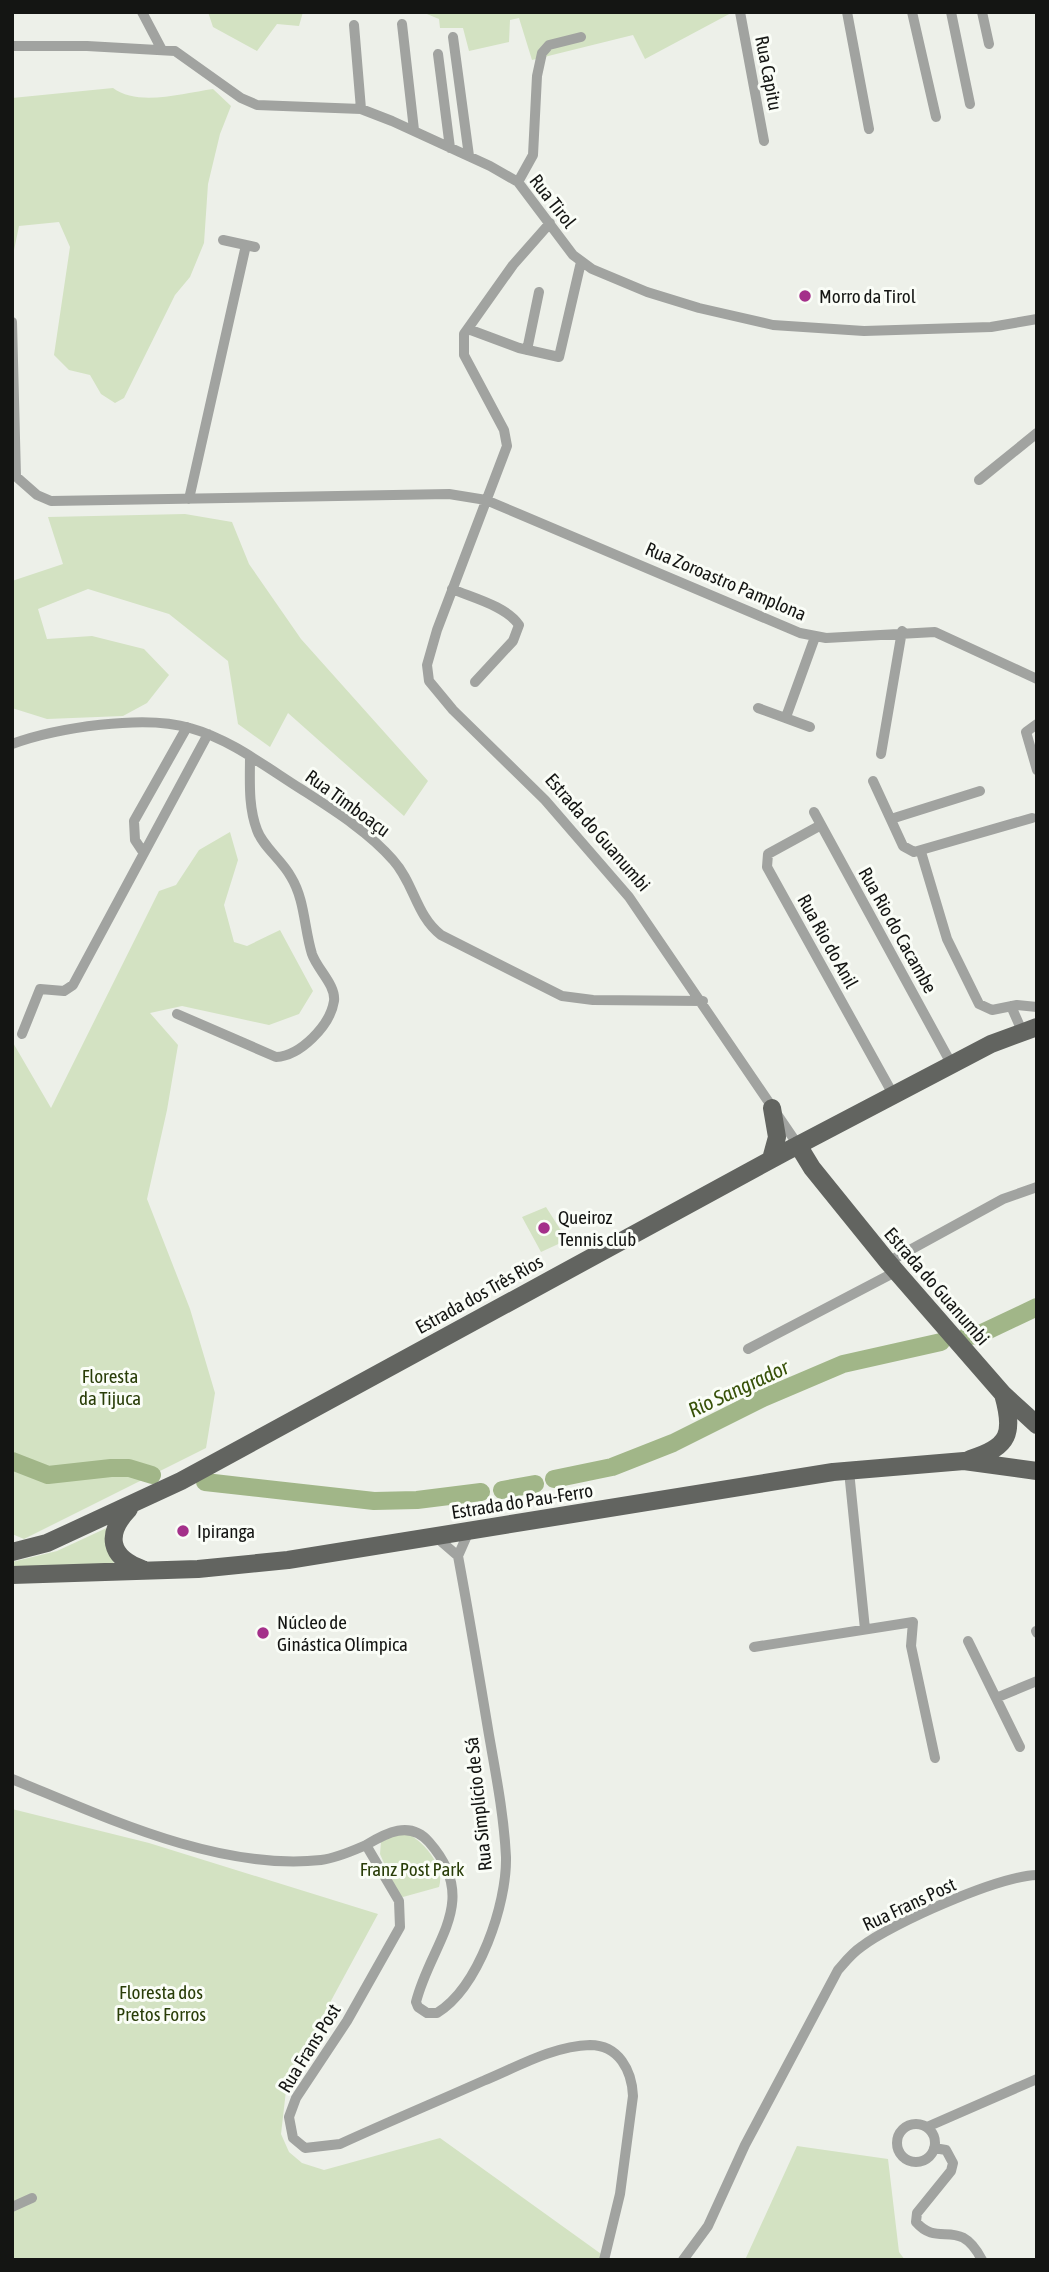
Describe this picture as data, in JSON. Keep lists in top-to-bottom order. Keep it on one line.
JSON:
{"streets":{"main road":["Estrada do Guanumbi","Estrada dos Três Rios","Estrada do Pau-Ferro"],"street":["Rua Capitu","Rua Tirol","Rua Zoroastro Pamplona","Rua Timboaçu","Rua Rio do Cacambe","Rua Rio do Anil","Rua Simplício de Sá","Rua Frans Post"]},"crossings":[["Rua Zoroastro Pamplona","Estrada do Guanumbi"],["Rua Timboaçu","Estrada do Guanumbi"],["Estrada do Guanumbi","Estrada dos Três Rios"],["Rua Rio do Cacambe","Rua Rio do Anil"],["Rua Rio do Cacambe","Estrada dos Três Rios"],["Rua Rio do Anil","Estrada dos Três Rios"],["Rua Simplício de Sá","Rua Frans Post"]],"water":["Rio Sangrador"],"parks":["Floresta da Tijuca","Franz Post Park","Floresta dos Pretos Forros"],"places":["Morro da Tirol","Queiroz Tennis club","Ipiranga","Núcleo de Ginástica Olímpica"]}
